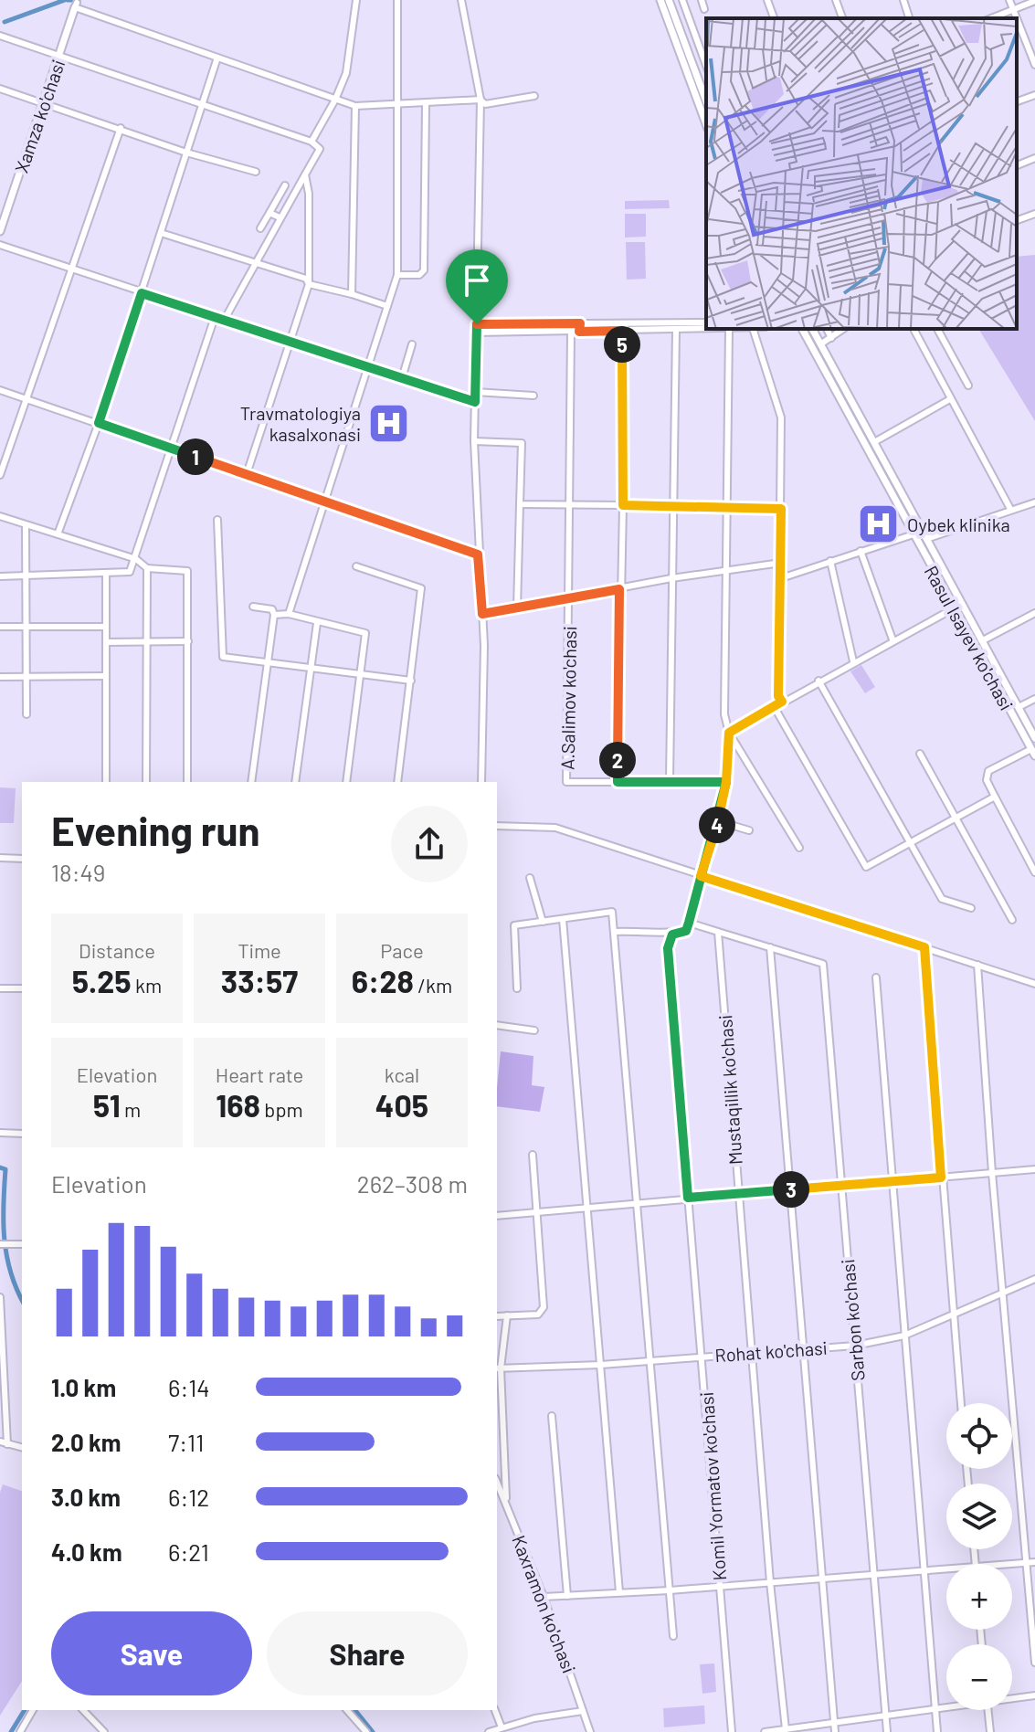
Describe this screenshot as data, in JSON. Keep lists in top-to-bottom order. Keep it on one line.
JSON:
{"streets":{"main road":["Xamza ko'chasi","Rasul Isayev ko'chasi"],"street":["A.Salimov ko'chasi","Mustaqillik ko'chasi","Sarbon ko'chasi","Rohat ko'chasi","Komil Yormatov ko'chasi","Kaxramon ko'chasi"]},"crossings":[["Mustaqillik ko'chasi","Sarbon ko'chasi"],["Mustaqillik ko'chasi","Rohat ko'chasi"],["Sarbon ko'chasi","Rohat ko'chasi"],["Rohat ko'chasi","Komil Yormatov ko'chasi"]],"places":{"hospital":["Travmatologiya kasalxonasi","Oybek klinika"]},"page":{"pins":["5","1","2","4","3"],"heading":["Evening run","18:49"],"stats":[["Distance","5.25 km"],["Time","33:57"],["Pace","6:28 /km"],["Elevation","51 m"],["Heart rate","168 bpm"],["kcal","405"]],"chart":["Elevation","262–308 m"],"list":[{"name":"1.0 km","note":"6:14"},{"name":"2.0 km","note":"7:11"},{"name":"3.0 km","note":"6:12"},{"name":"4.0 km","note":"6:21"}],"map_buttons":["+","−"],"buttons":["Save","Share"]}}
